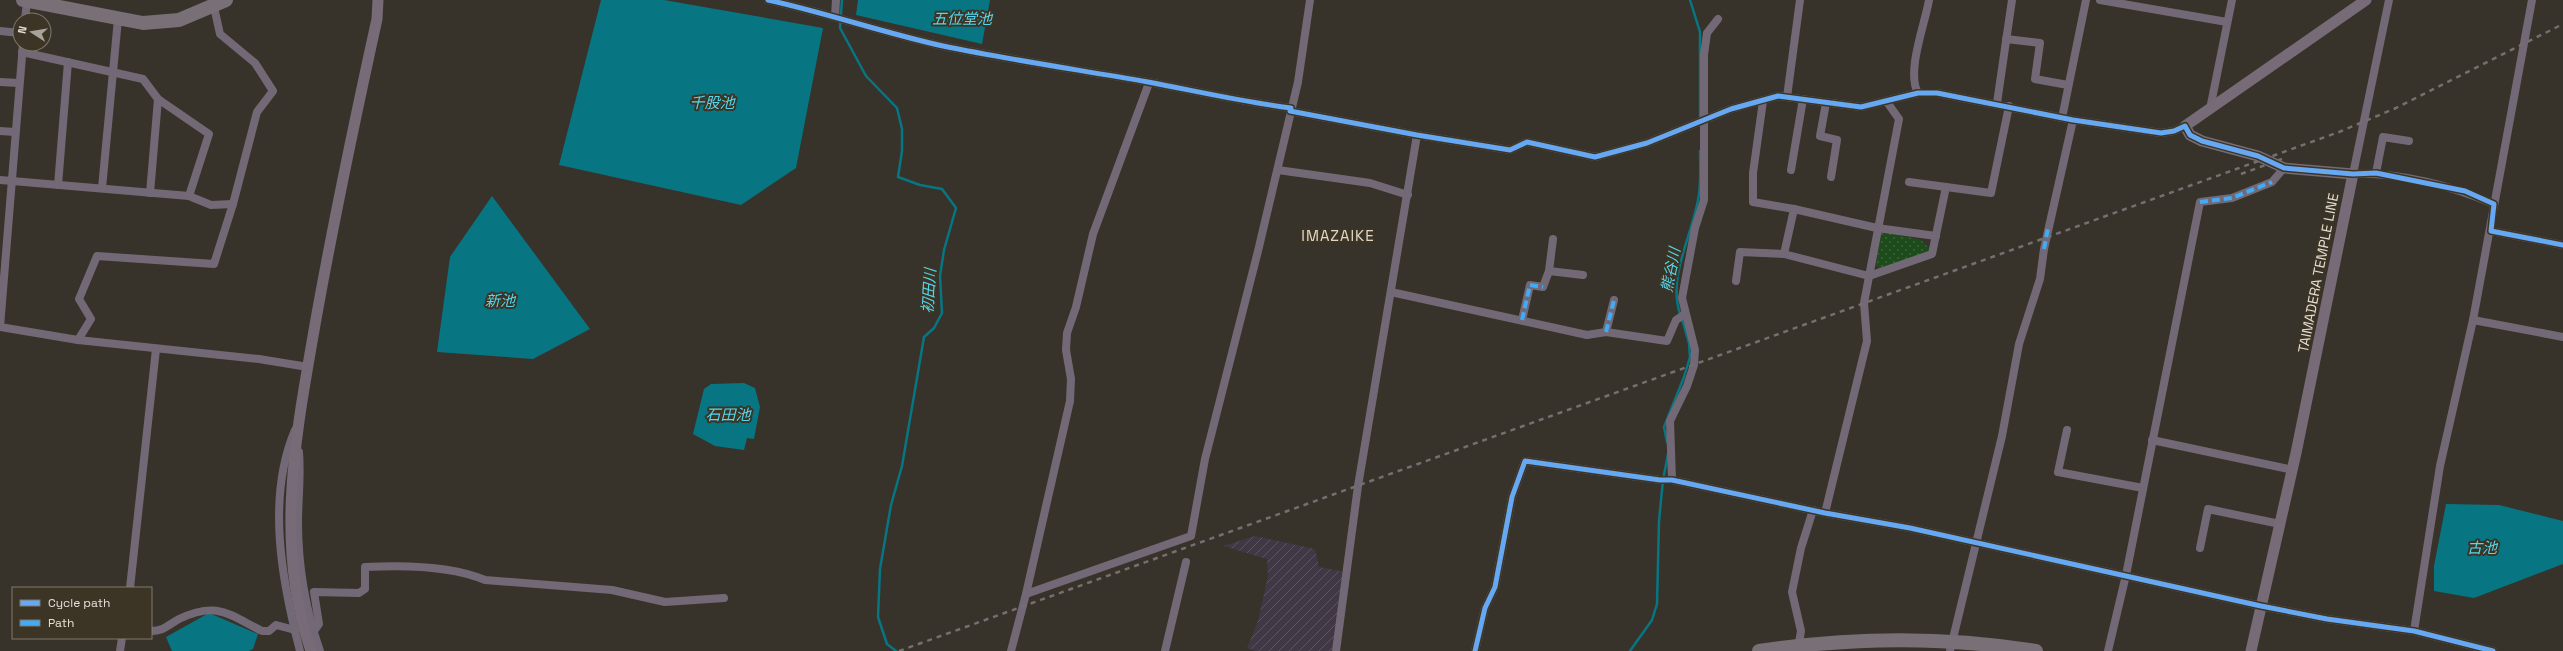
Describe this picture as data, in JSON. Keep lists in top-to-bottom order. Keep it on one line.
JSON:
{"streets":{"main road":["TAIMADERA TEMPLE LINE"]},"districts":["IMAZAIKE"],"water":["五位堂池","千股池","熊谷川","初田川","新池","石田池","古池"],"legend":["Cycle path","Path"],"north":"left"}
